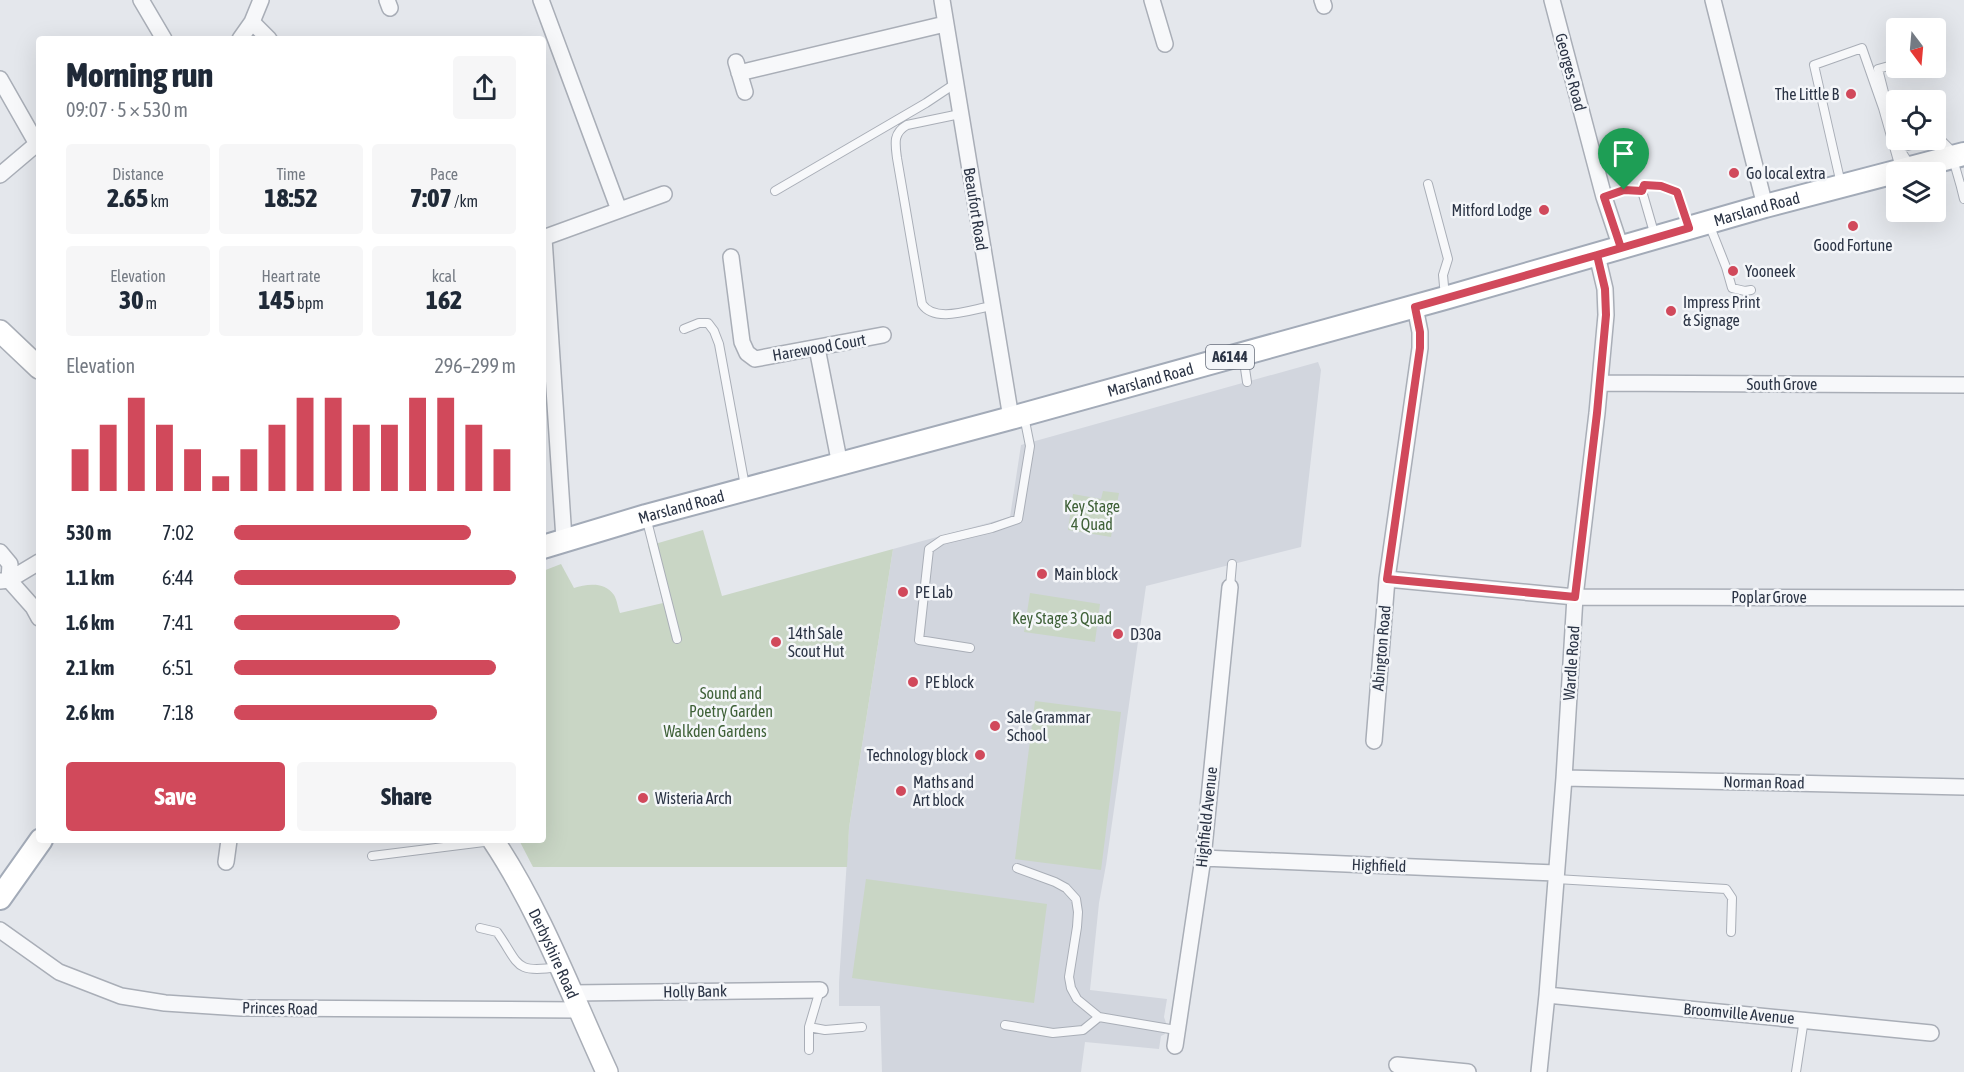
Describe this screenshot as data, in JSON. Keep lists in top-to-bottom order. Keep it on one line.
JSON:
{"streets":{"main road":["Marsland Road","A6144"],"street":["Georges Road","Beaufort Road","Harewood Court","South Grove","Poplar Grove","Abington Road","Wardle Road","Norman Road","Highfield Avenue","Highfield","Derbyshire Road","Holly Bank","Princes Road","Broomville Avenue"]},"crossings":[["Georges Road","Marsland Road"],["Beaufort Road","Marsland Road"],["Marsland Road","Abington Road"],["Marsland Road","Wardle Road"],["South Grove","Wardle Road"],["Poplar Grove","Abington Road"],["Poplar Grove","Wardle Road"],["Wardle Road","Norman Road"],["Wardle Road","Highfield"],["Wardle Road","Broomville Avenue"],["Highfield Avenue","Highfield"],["Derbyshire Road","Holly Bank"],["Derbyshire Road","Princes Road"],["Holly Bank","Princes Road"]],"parks":["Key Stage 4 Quad","Key Stage 3 Quad","Sound and Poetry Garden","Walkden Gardens"],"places":["The Little B","Go local extra","Mitford Lodge","Good Fortune","Yooneek","Impress Print & Signage","Main block","PE Lab","D30a","14th Sale Scout Hut","PE block","Sale Grammar School","Technology block","Maths and Art block","Wisteria Arch"],"north":"bottom","page":{"heading":["Morning run","09:07 · 5 × 530 m"],"stats":[["Distance","2.65 km"],["Time","18:52"],["Pace","7:07 /km"],["Elevation","30 m"],["Heart rate","145 bpm"],["kcal","162"]],"chart":["Elevation","296–299 m"],"list":[{"name":"530 m","note":"7:02"},{"name":"1.1 km","note":"6:44"},{"name":"1.6 km","note":"7:41"},{"name":"2.1 km","note":"6:51"},{"name":"2.6 km","note":"7:18"}],"buttons":["Save","Share"]}}
